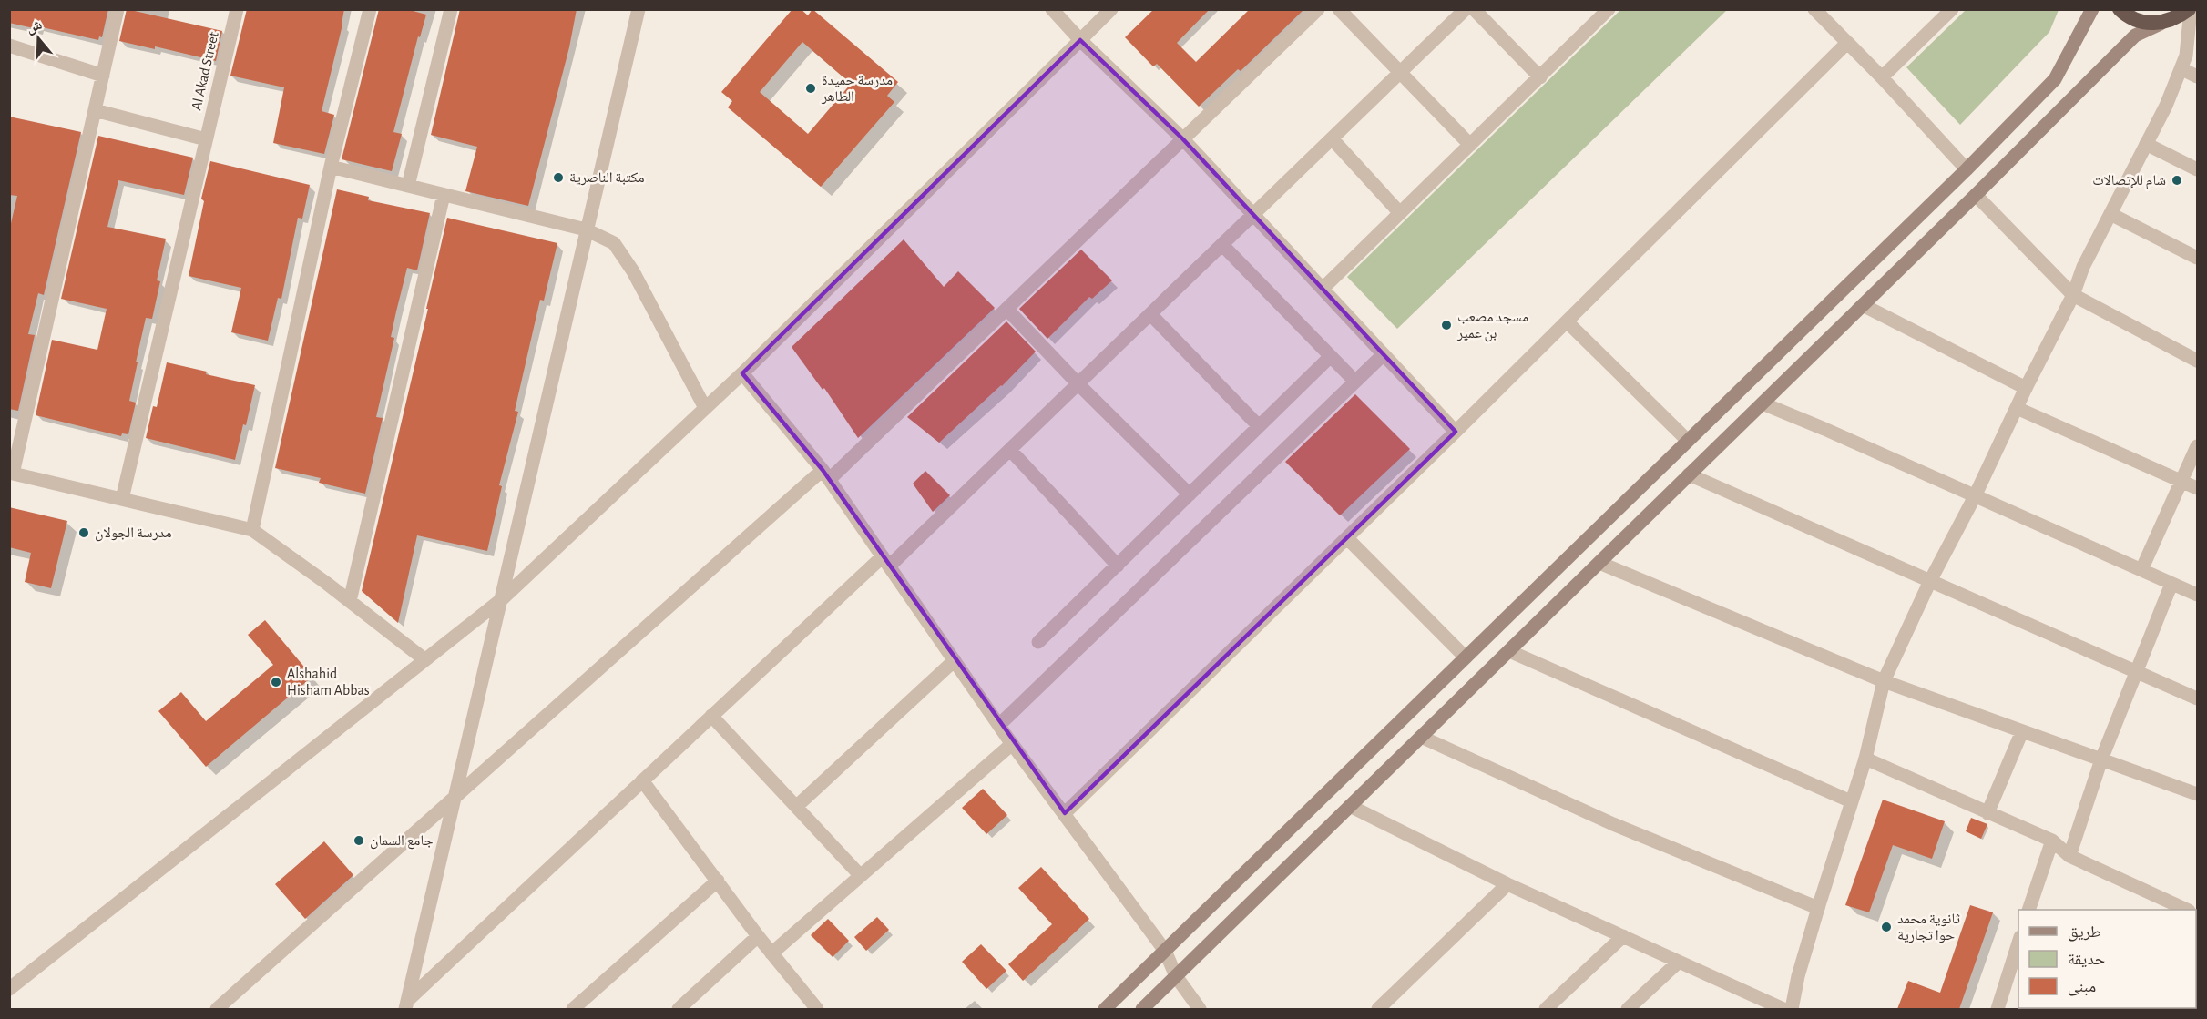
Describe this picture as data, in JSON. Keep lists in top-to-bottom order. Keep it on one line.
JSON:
{"streets":{"street":["Al Akad Street"]},"places":["مدرسة حميدة الطاهر","مكتبة الناصرية","شام للإتصالات","مسجد مصعب بن عمير","مدرسة الجولان","Alshahid Hisham Abbas","جامع السمان","ثانوية محمد حوا تجارية"],"legend":["طريق","حديقة","مبنى"],"north":"top"}
